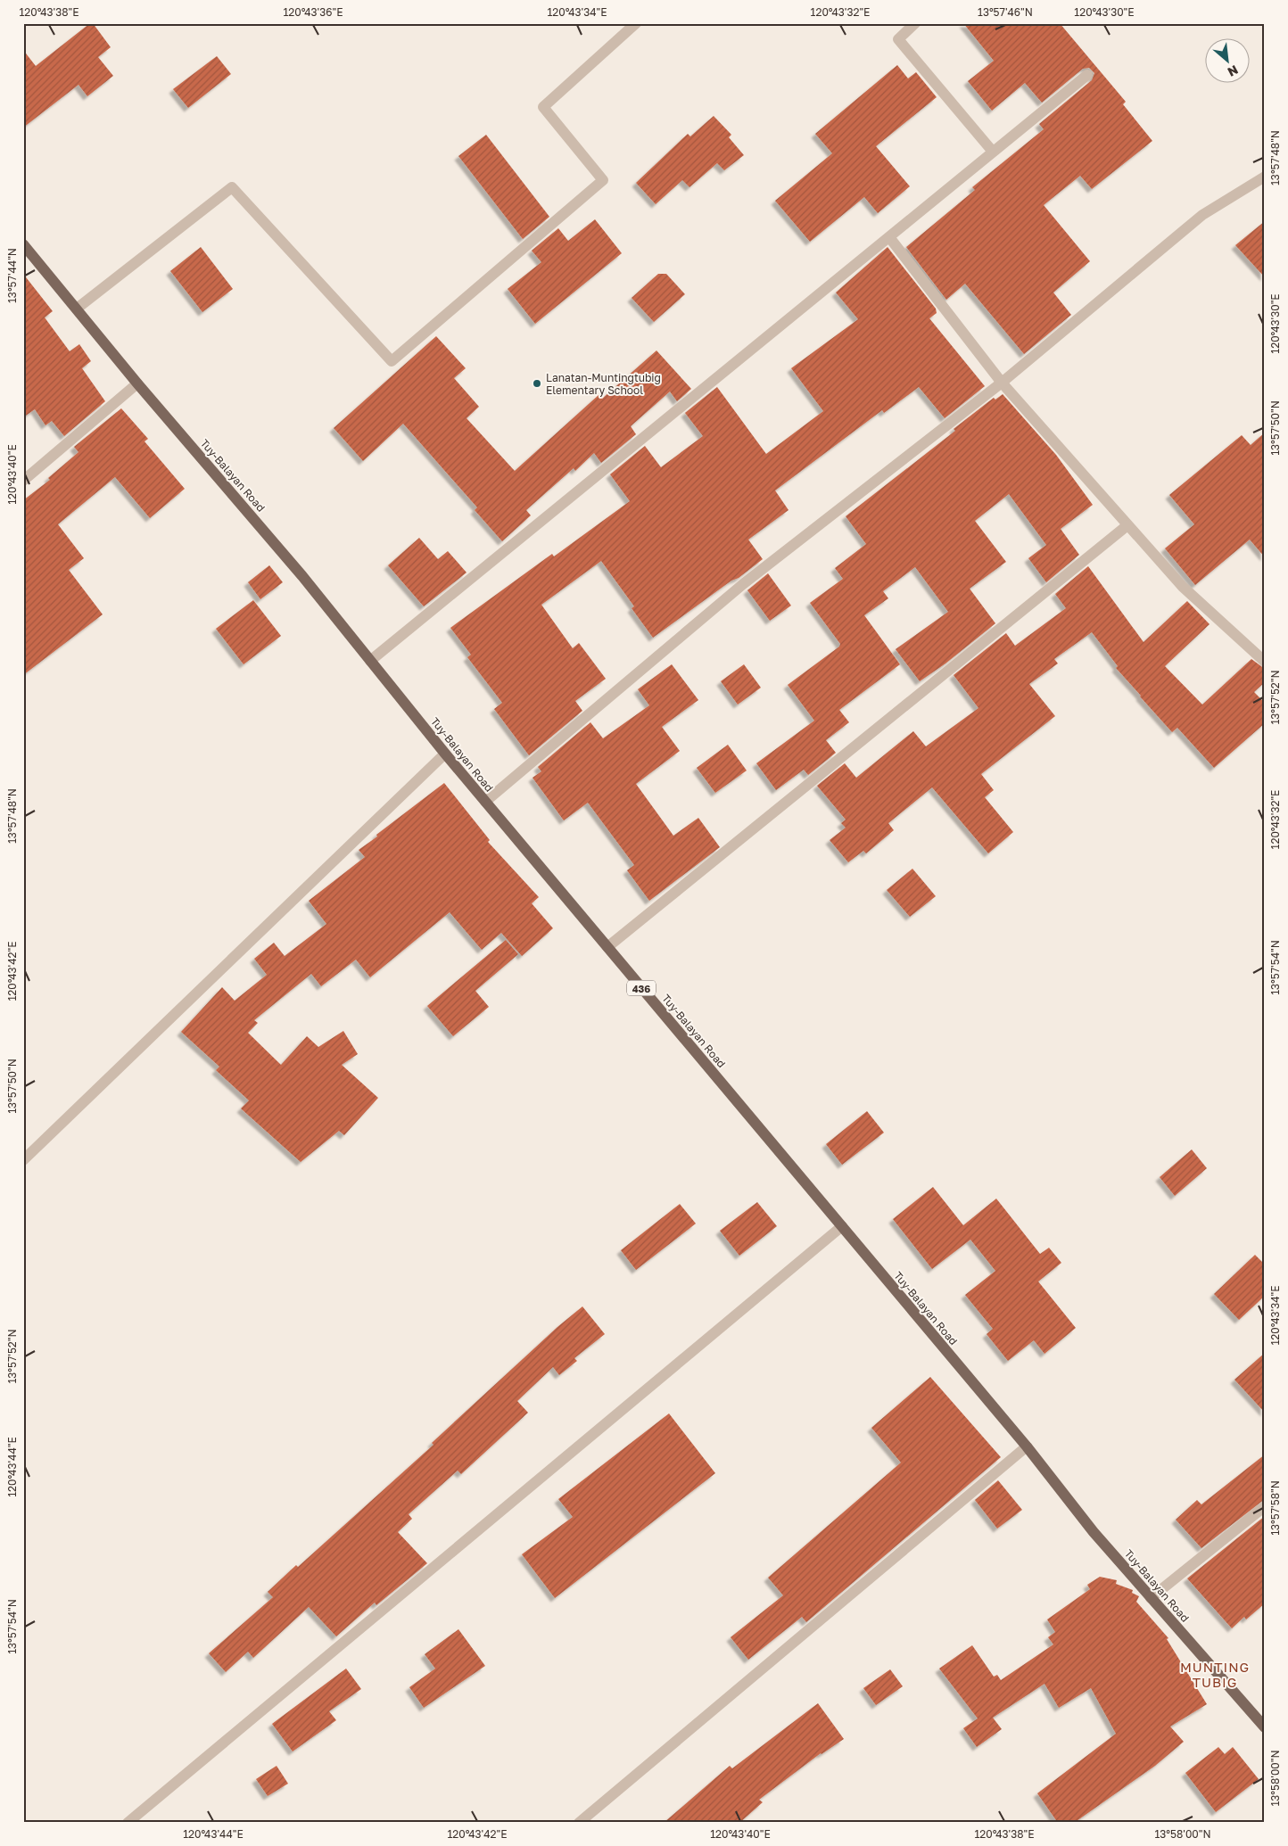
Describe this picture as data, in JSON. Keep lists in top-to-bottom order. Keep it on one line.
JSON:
{"streets":{"main road":["Tuy-Balayan Road","436"]},"districts":["MUNTING TUBIG"],"places":["Lanatan-Muntingtubig Elementary School"],"north":"bottom right","coordinates":["120°43'38\"E","120°43'36\"E","120°43'34\"E","120°43'32\"E","13°57'46\"N","120°43'30\"E","13°57'48\"N","13°57'44\"N","13°57'50\"N","120°43'40\"E","13°57'52\"N","13°57'54\"N","120°43'42\"E","120°43'44\"E","13°57'58\"N","13°58'00\"N"]}
